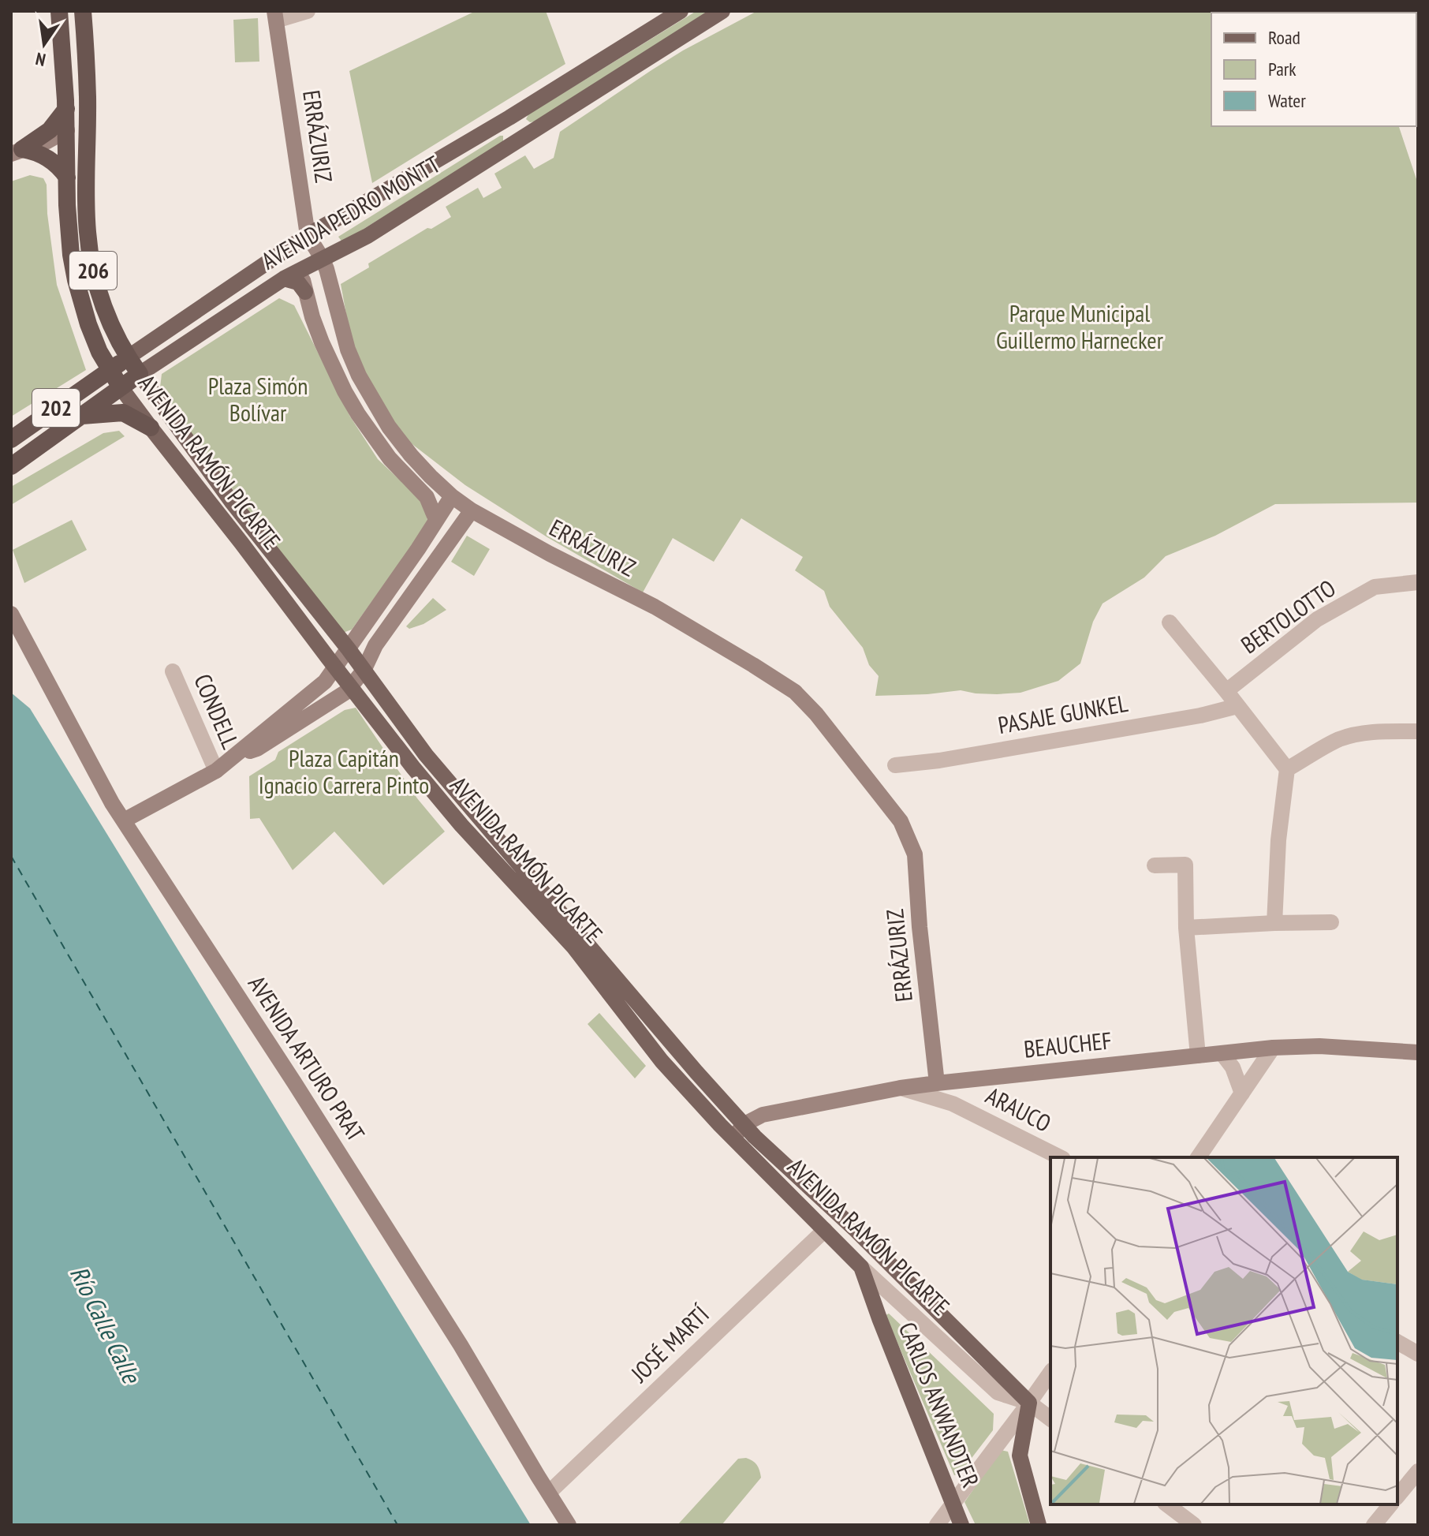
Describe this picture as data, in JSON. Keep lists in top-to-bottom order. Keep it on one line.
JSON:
{"streets":{"highway":["AVENIDA PEDRO MONTT","206","202","AVENIDA RAMÓN PICARTE"],"main road":["ERRÁZURIZ","BEAUCHEF","AVENIDA ARTURO PRAT","CARLOS ANWANDTER"],"street":["BERTOLOTTO","CONDELL","PASAJE GUNKEL","ARAUCO","JOSÉ MARTÍ"]},"crossings":[["ERRÁZURIZ","AVENIDA PEDRO MONTT"],["ERRÁZURIZ","BEAUCHEF"],["ERRÁZURIZ","ARAUCO"],["AVENIDA PEDRO MONTT","AVENIDA RAMÓN PICARTE"],["AVENIDA RAMÓN PICARTE","BEAUCHEF"],["AVENIDA RAMÓN PICARTE","JOSÉ MARTÍ"],["AVENIDA RAMÓN PICARTE","CARLOS ANWANDTER"],["BEAUCHEF","ARAUCO"],["AVENIDA ARTURO PRAT","JOSÉ MARTÍ"]],"water":["Río Calle Calle"],"parks":["Parque Municipal Guillermo Harnecker","Plaza Simón Bolívar","Plaza Capitán Ignacio Carrera Pinto"],"legend":["Road","Park","Water"],"north":"bottom"}
